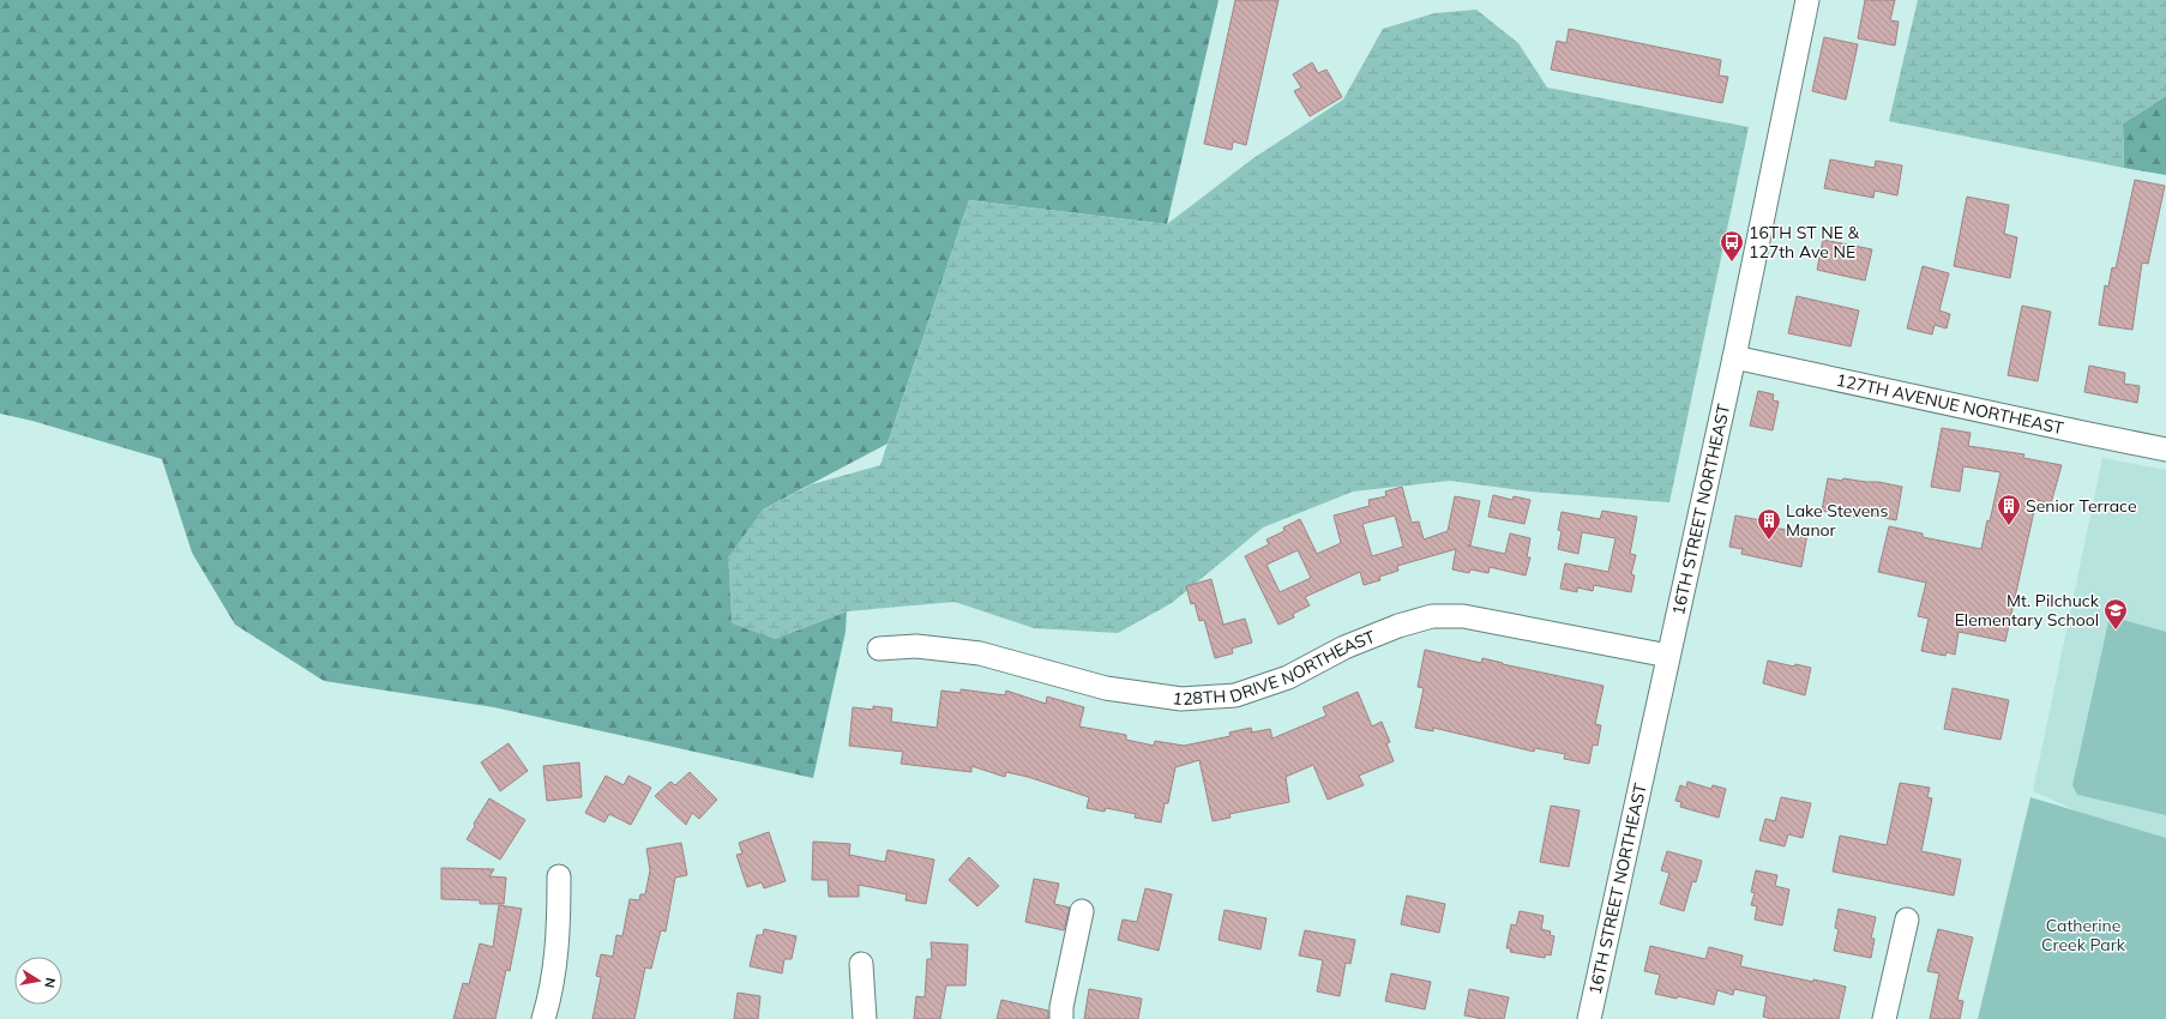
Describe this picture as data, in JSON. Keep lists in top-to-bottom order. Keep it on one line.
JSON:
{"streets":{"street":["127TH AVENUE NORTHEAST","16TH STREET NORTHEAST","128TH DRIVE NORTHEAST"]},"crossings":[["127TH AVENUE NORTHEAST","16TH STREET NORTHEAST"],["16TH STREET NORTHEAST","128TH DRIVE NORTHEAST"]],"parks":["Catherine Creek Park"],"places":{"bus stop":["16TH ST NE & 127th Ave NE"],"building":["Senior Terrace","Lake Stevens Manor"],"school or university":["Mt. Pilchuck Elementary School"]},"north":"right"}
